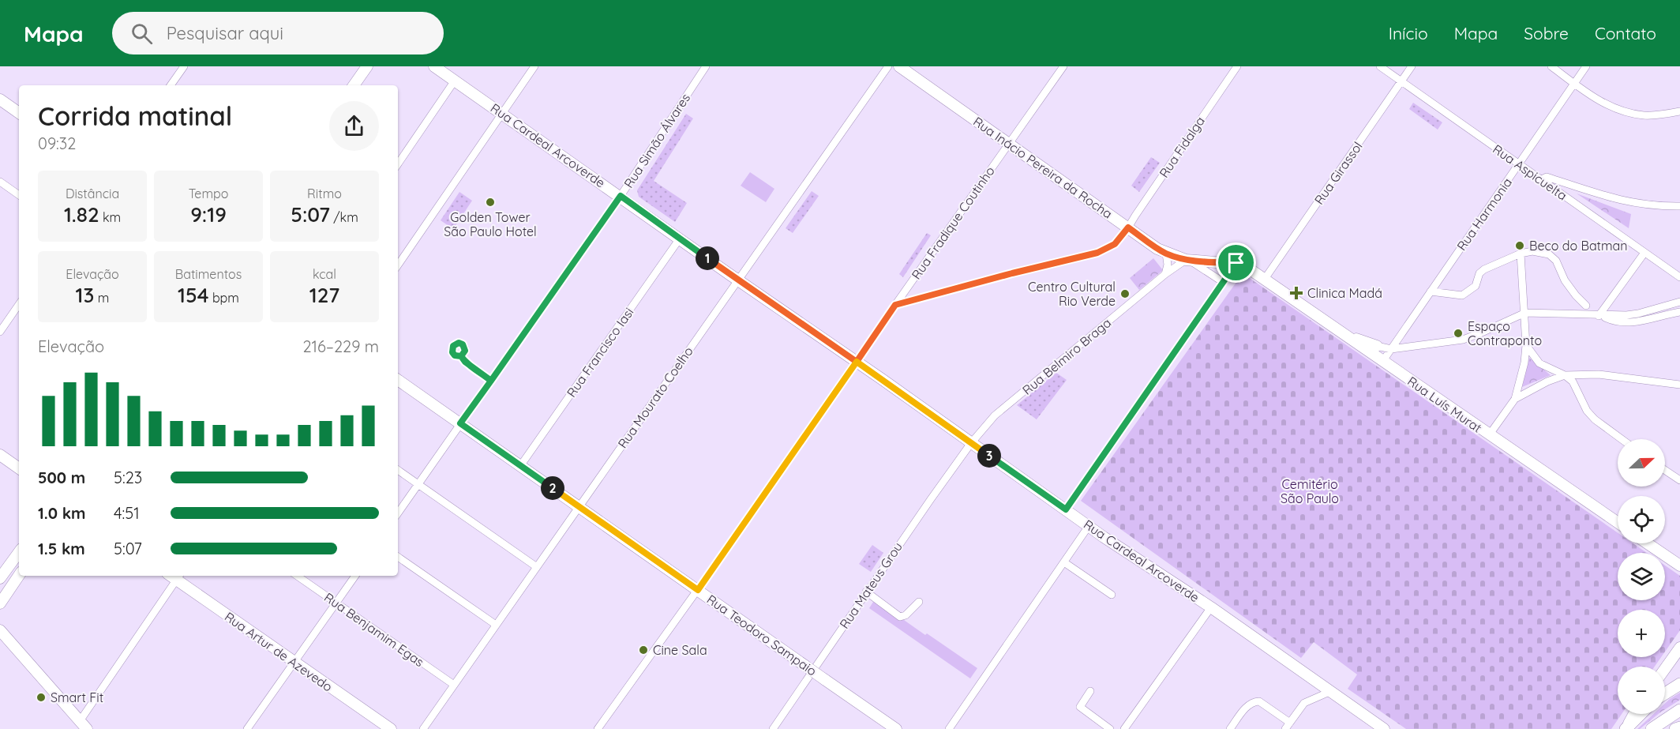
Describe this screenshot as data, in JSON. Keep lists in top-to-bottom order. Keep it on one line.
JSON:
{"streets":{"main road":["Rua Cardeal Arcoverde","Rua Inácio Pereira da Rocha","Rua Luís Murat","Rua Teodoro Sampaio","Rua Artur de Azevedo"],"street":["Rua Simão Álvares","Rua Fidalga","Rua Aspicuelta","Rua Girassol","Rua Harmonia","Rua Fradique Coutinho","Rua Francisco Iasi","Rua Belmiro Braga","Rua Mourato Coelho","Rua Mateus Grou","Rua Benjamim Egas"]},"crossings":[["Rua Simão Álvares","Rua Cardeal Arcoverde"],["Rua Simão Álvares","Rua Teodoro Sampaio"],["Rua Cardeal Arcoverde","Rua Fradique Coutinho"],["Rua Cardeal Arcoverde","Rua Francisco Iasi"],["Rua Cardeal Arcoverde","Rua Belmiro Braga"],["Rua Cardeal Arcoverde","Rua Mourato Coelho"],["Rua Cardeal Arcoverde","Rua Mateus Grou"],["Rua Fidalga","Rua Inácio Pereira da Rocha"],["Rua Fidalga","Rua Fradique Coutinho"],["Rua Inácio Pereira da Rocha","Rua Girassol"],["Rua Inácio Pereira da Rocha","Rua Fradique Coutinho"],["Rua Inácio Pereira da Rocha","Rua Belmiro Braga"],["Rua Inácio Pereira da Rocha","Rua Luís Murat"],["Rua Aspicuelta","Rua Girassol"],["Rua Aspicuelta","Rua Harmonia"],["Rua Girassol","Rua Luís Murat"],["Rua Harmonia","Rua Luís Murat"],["Rua Fradique Coutinho","Rua Teodoro Sampaio"],["Rua Francisco Iasi","Rua Teodoro Sampaio"],["Rua Belmiro Braga","Rua Mateus Grou"],["Rua Mourato Coelho","Rua Benjamim Egas"],["Rua Mourato Coelho","Rua Teodoro Sampaio"]],"parks":["Cemitério São Paulo"],"places":{"other":["Golden Tower São Paulo Hotel","Beco do Batman","Centro Cultural Rio Verde","Espaço Contraponto","Cine Sala","Smart Fit"],"health":["Clinica Madá"]},"north":"right","page":{"header":"Mapa","search":"Pesquisar aqui","nav":["Início","Mapa","Sobre","Contato"],"heading":["Corrida matinal","09:32"],"stats":[["Distância","1.82 km"],["Tempo","9:19"],["Ritmo","5:07 /km"],["Elevação","13 m"],["Batimentos","154 bpm"],["kcal","127"]],"pins":["1","3","2"],"chart":["Elevação","216–229 m"],"map_buttons":["+","−"],"list":[{"name":"500 m","note":"5:23"},{"name":"1.0 km","note":"4:51"},{"name":"1.5 km","note":"5:07"}]}}
